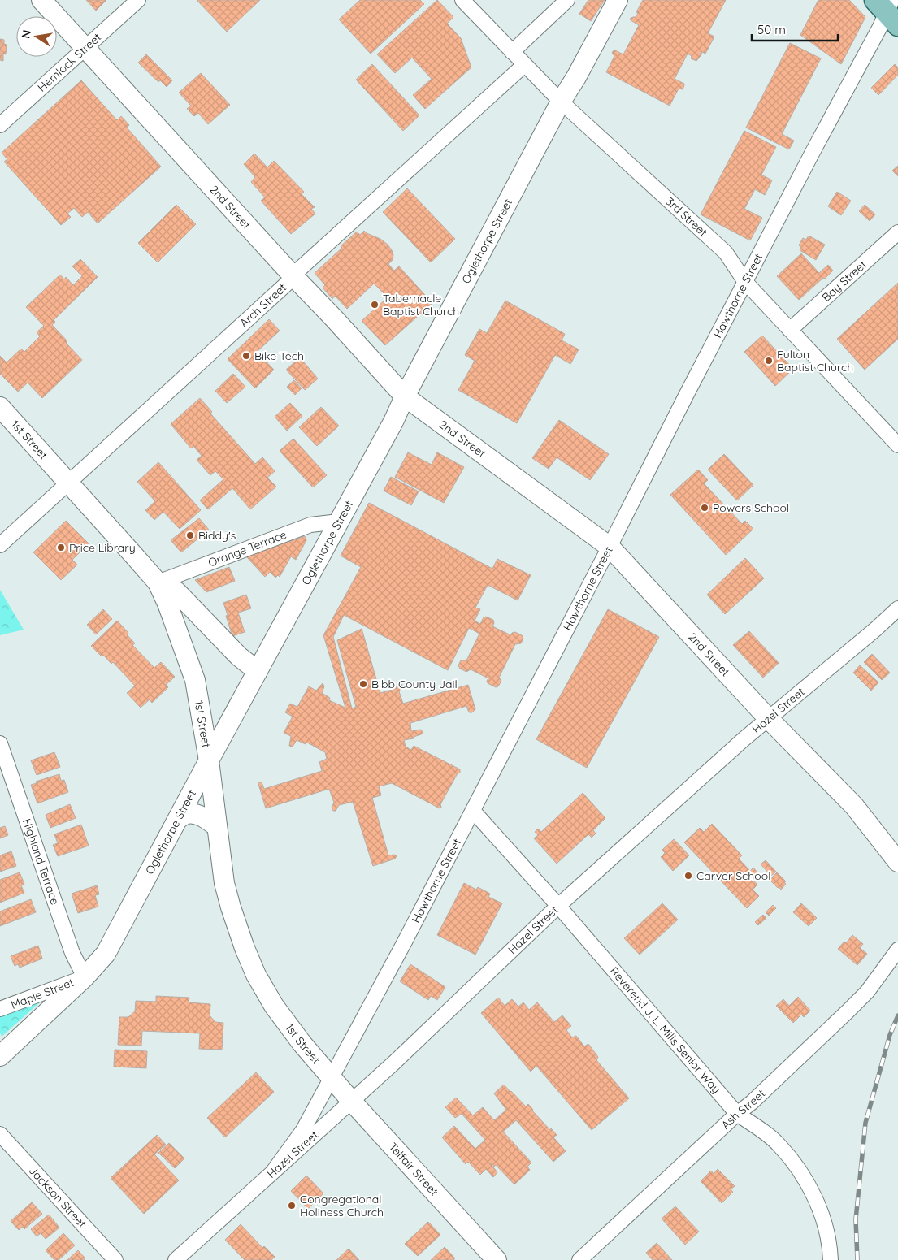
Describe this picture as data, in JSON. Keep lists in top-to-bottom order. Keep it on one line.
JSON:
{"streets":{"street":["Hemlock Street","2nd Street","3rd Street","Oglethorpe Street","Bay Street","Hawthorne Street","Arch Street","1st Street","Orange Terrace","Hazel Street","Highland Terrace","Maple Street","Reverend J. L. Mills Senior Way","Ash Street","Telfair Street","Jackson Street"]},"crossings":[["Hemlock Street","2nd Street"],["2nd Street","Oglethorpe Street"],["2nd Street","Hawthorne Street"],["2nd Street","Arch Street"],["2nd Street","Hazel Street"],["3rd Street","Oglethorpe Street"],["3rd Street","Bay Street"],["3rd Street","Hawthorne Street"],["3rd Street","Arch Street"],["Oglethorpe Street","1st Street"],["Oglethorpe Street","Orange Terrace"],["Oglethorpe Street","Highland Terrace"],["Oglethorpe Street","Maple Street"],["Hawthorne Street","1st Street"],["Hawthorne Street","Hazel Street"],["Hawthorne Street","Reverend J. L. Mills Senior Way"],["Hawthorne Street","Telfair Street"],["Arch Street","1st Street"],["1st Street","Orange Terrace"],["1st Street","Telfair Street"],["Hazel Street","Reverend J. L. Mills Senior Way"],["Hazel Street","Telfair Street"],["Highland Terrace","Maple Street"],["Reverend J. L. Mills Senior Way","Ash Street"]],"places":["Tabernacle Baptist Church","Bike Tech","Fulton Baptist Church","Powers School","Biddy's","Price Library","Bibb County Jail","Carver School","Congregational Holiness Church"],"scale_bar":"50 m","north":"left"}
